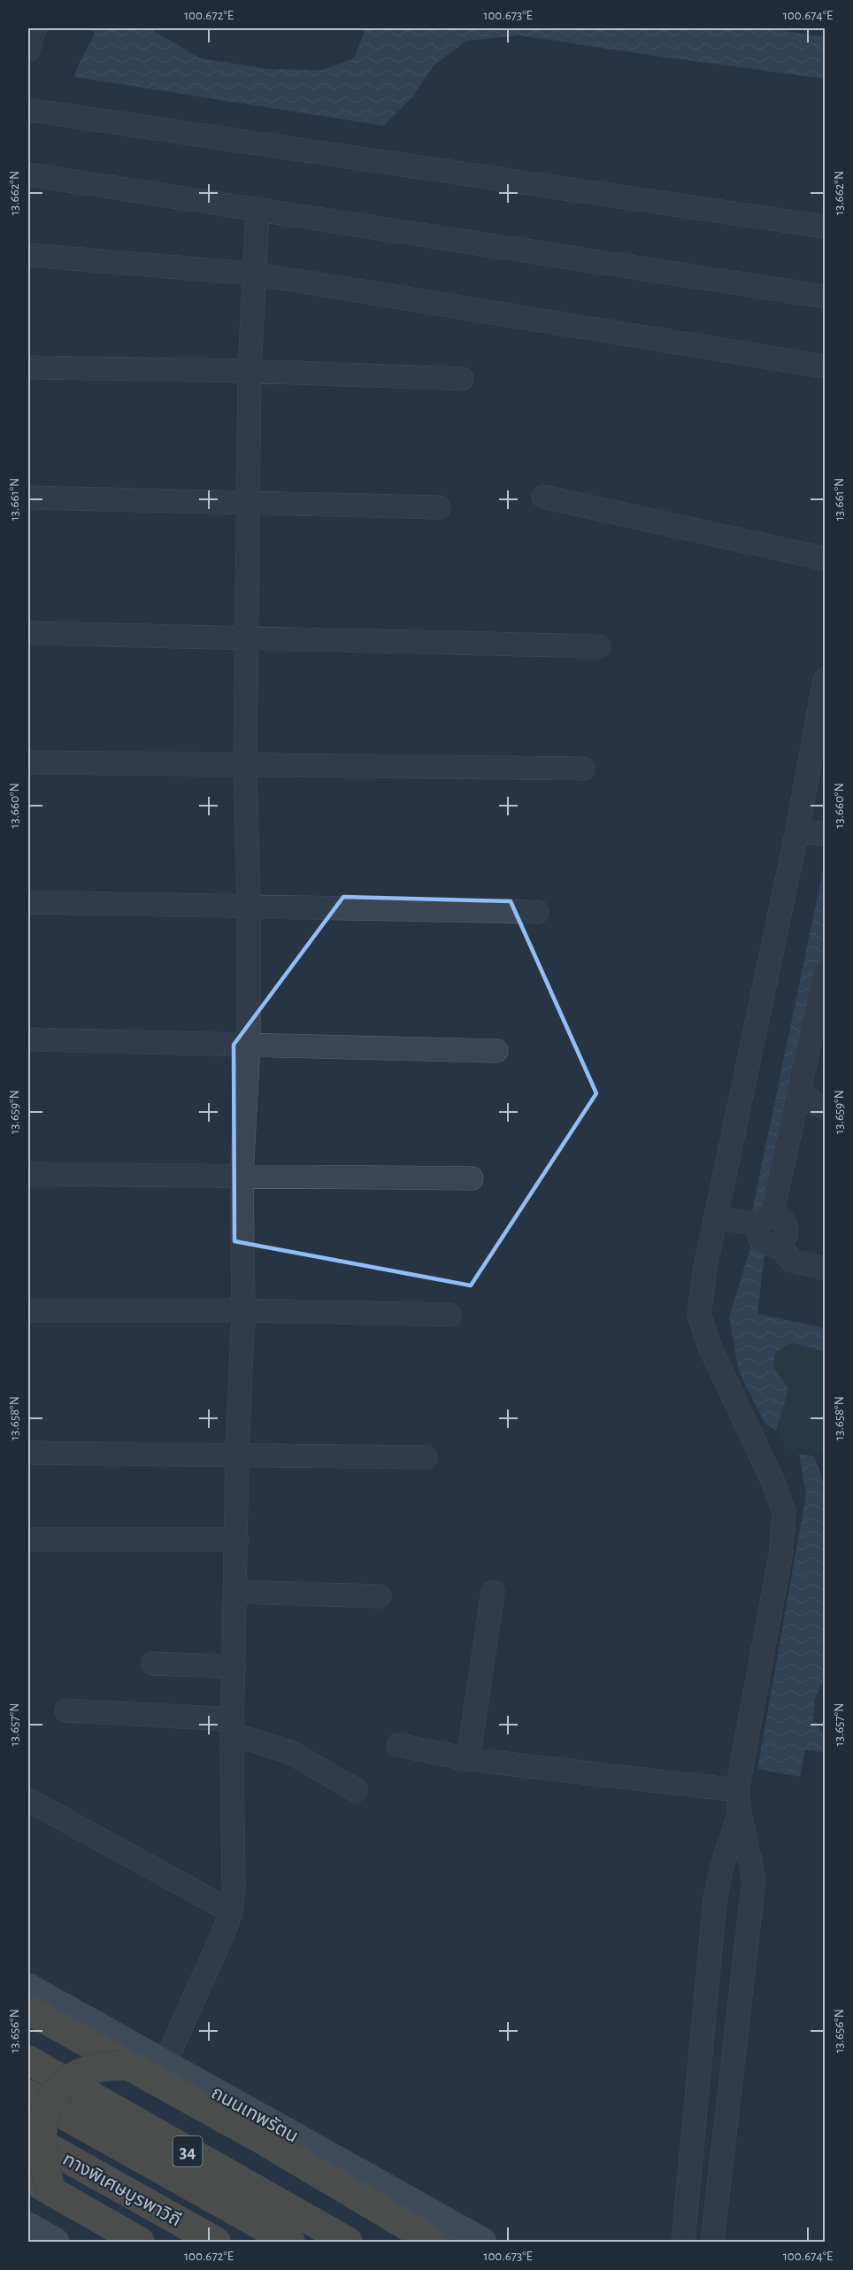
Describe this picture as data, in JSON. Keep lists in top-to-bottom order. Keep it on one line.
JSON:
{"streets":{"highway":["34","ทางพิเศษบูรพาวิถี"],"main road":["ถนนเทพรัตน"]},"coordinates":["100.672°E","100.673°E","100.674°E","13.662°N","13.661°N","13.660°N","13.659°N","13.658°N","13.657°N","13.656°N"]}
